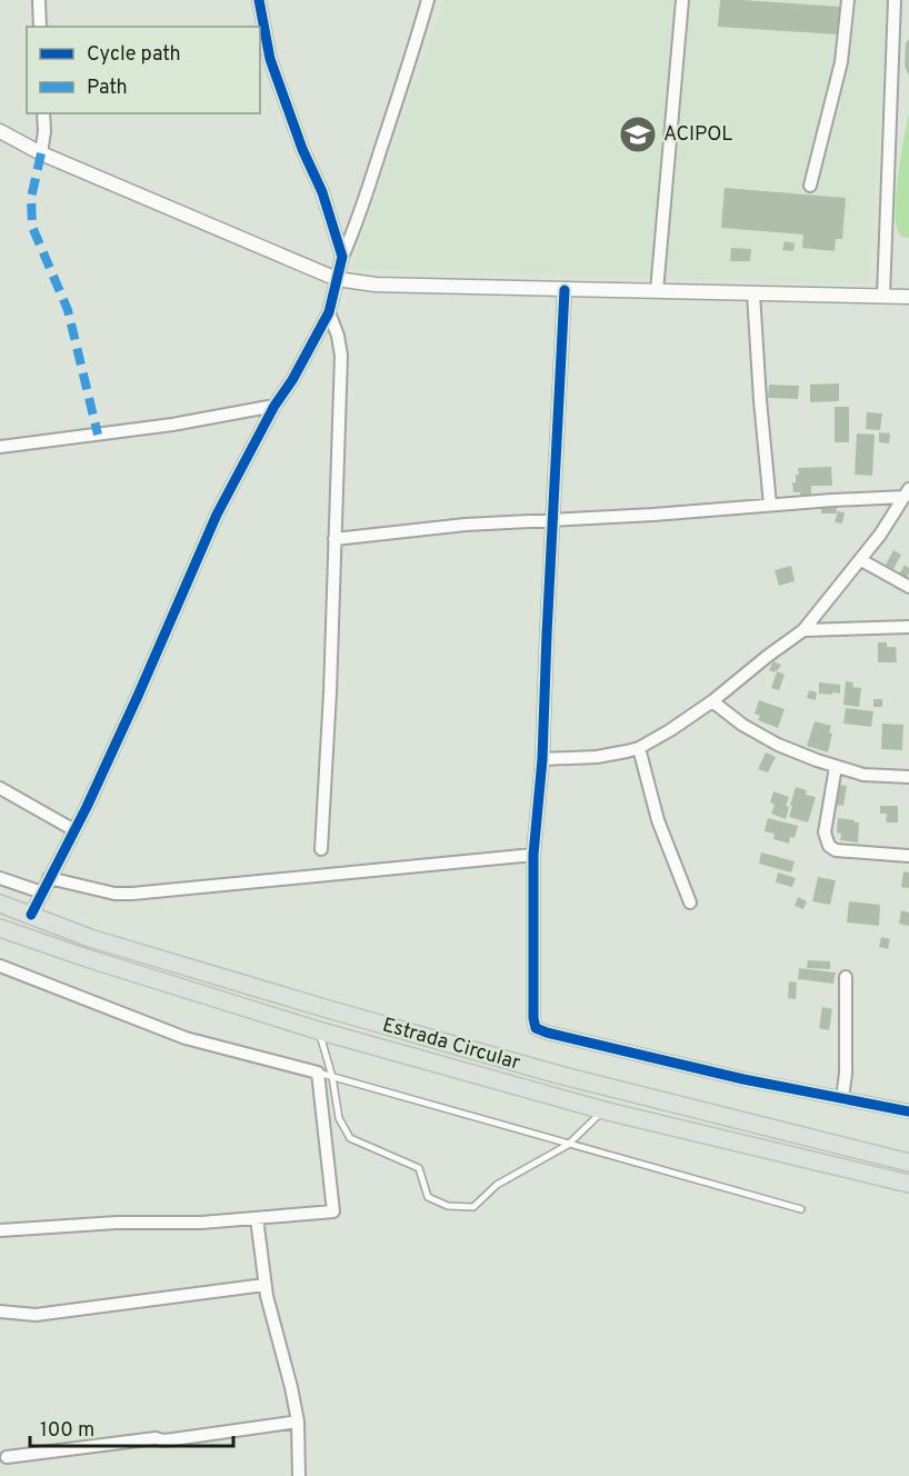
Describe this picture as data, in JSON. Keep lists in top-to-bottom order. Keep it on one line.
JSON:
{"streets":{"main road":["Estrada Circular"]},"places":{"school or university":["ACIPOL"]},"legend":["Cycle path","Path"],"scale_bar":"100 m"}
